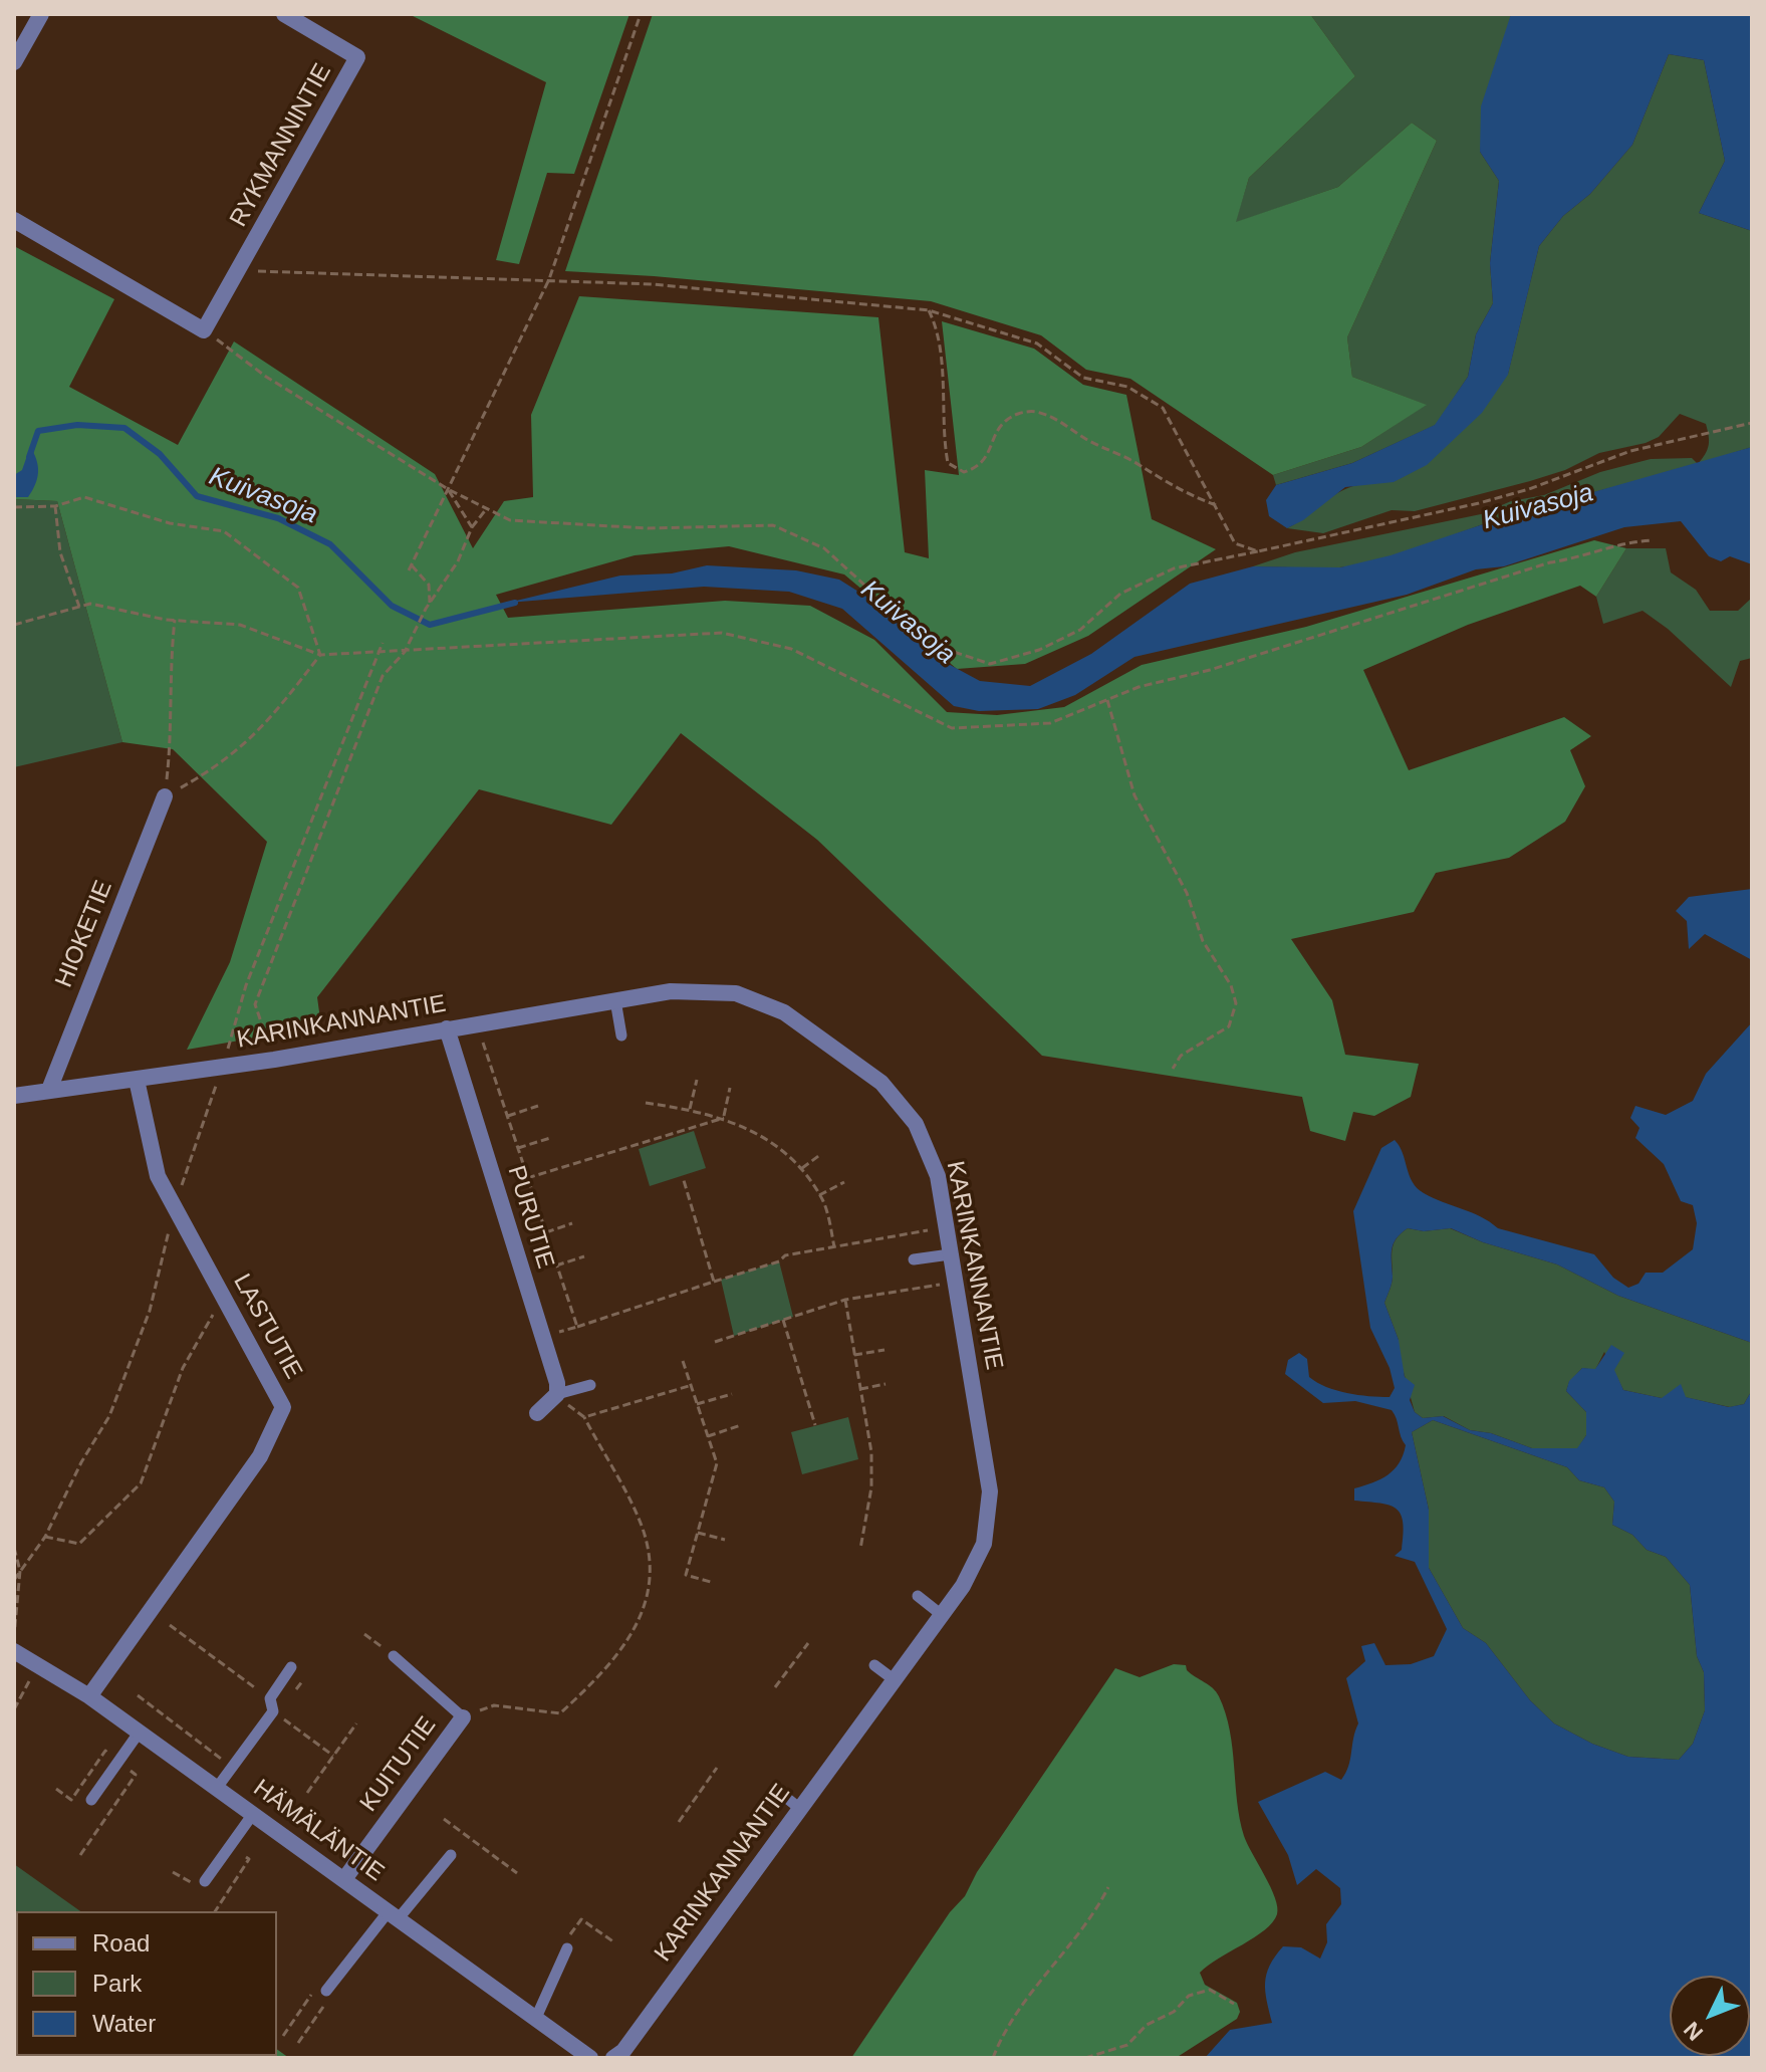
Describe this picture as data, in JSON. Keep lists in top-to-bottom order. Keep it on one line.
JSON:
{"streets":{"street":["RYKMANNINTIE","HIOKETIE","KARINKANNANTIE","PURUTIE","LASTUTIE","KUITUTIE","HÄMÄLÄNTIE"]},"crossings":[["HIOKETIE","KARINKANNANTIE"],["KARINKANNANTIE","PURUTIE"],["KARINKANNANTIE","LASTUTIE"],["LASTUTIE","HÄMÄLÄNTIE"],["KUITUTIE","HÄMÄLÄNTIE"]],"water":["Kuivasoja"],"legend":["Road","Park","Water"],"north":"bottom left"}
